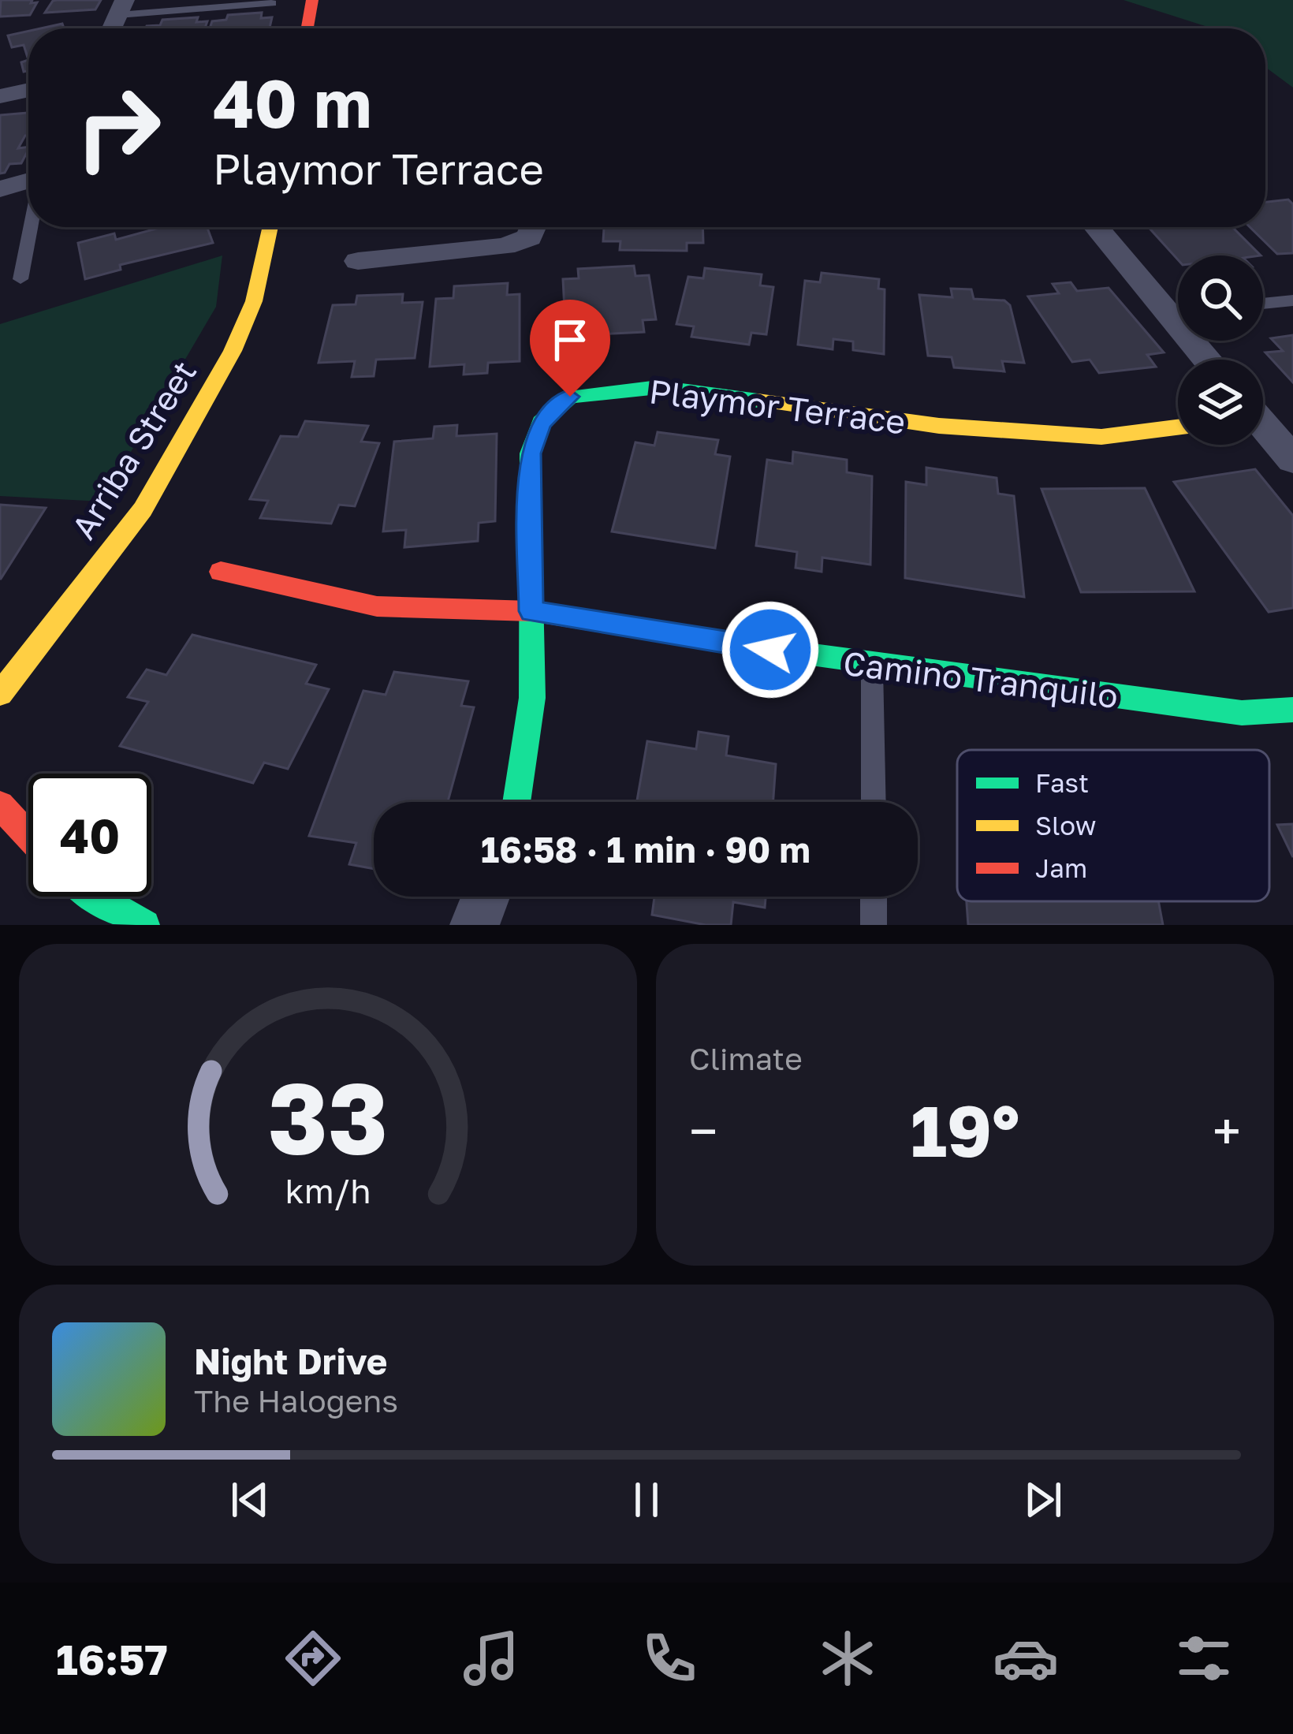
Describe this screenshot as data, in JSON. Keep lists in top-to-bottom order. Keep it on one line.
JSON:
{"streets":{"street":["Playmor Terrace","Arriba Street","Camino Tranquilo"]},"crossings":[["Playmor Terrace","Camino Tranquilo"]],"legend":["Fast","Slow","Jam"],"page":{"turn":["40 m","Playmor Terrace"],"limit":"40","trip":"16:58 · 1 min · 90 m","tile":"Climate","heat":["−","19°","+"],"song":["Night Drive","The Halogens"],"tabs":"16:57","gauge":["33","km/h"]}}
